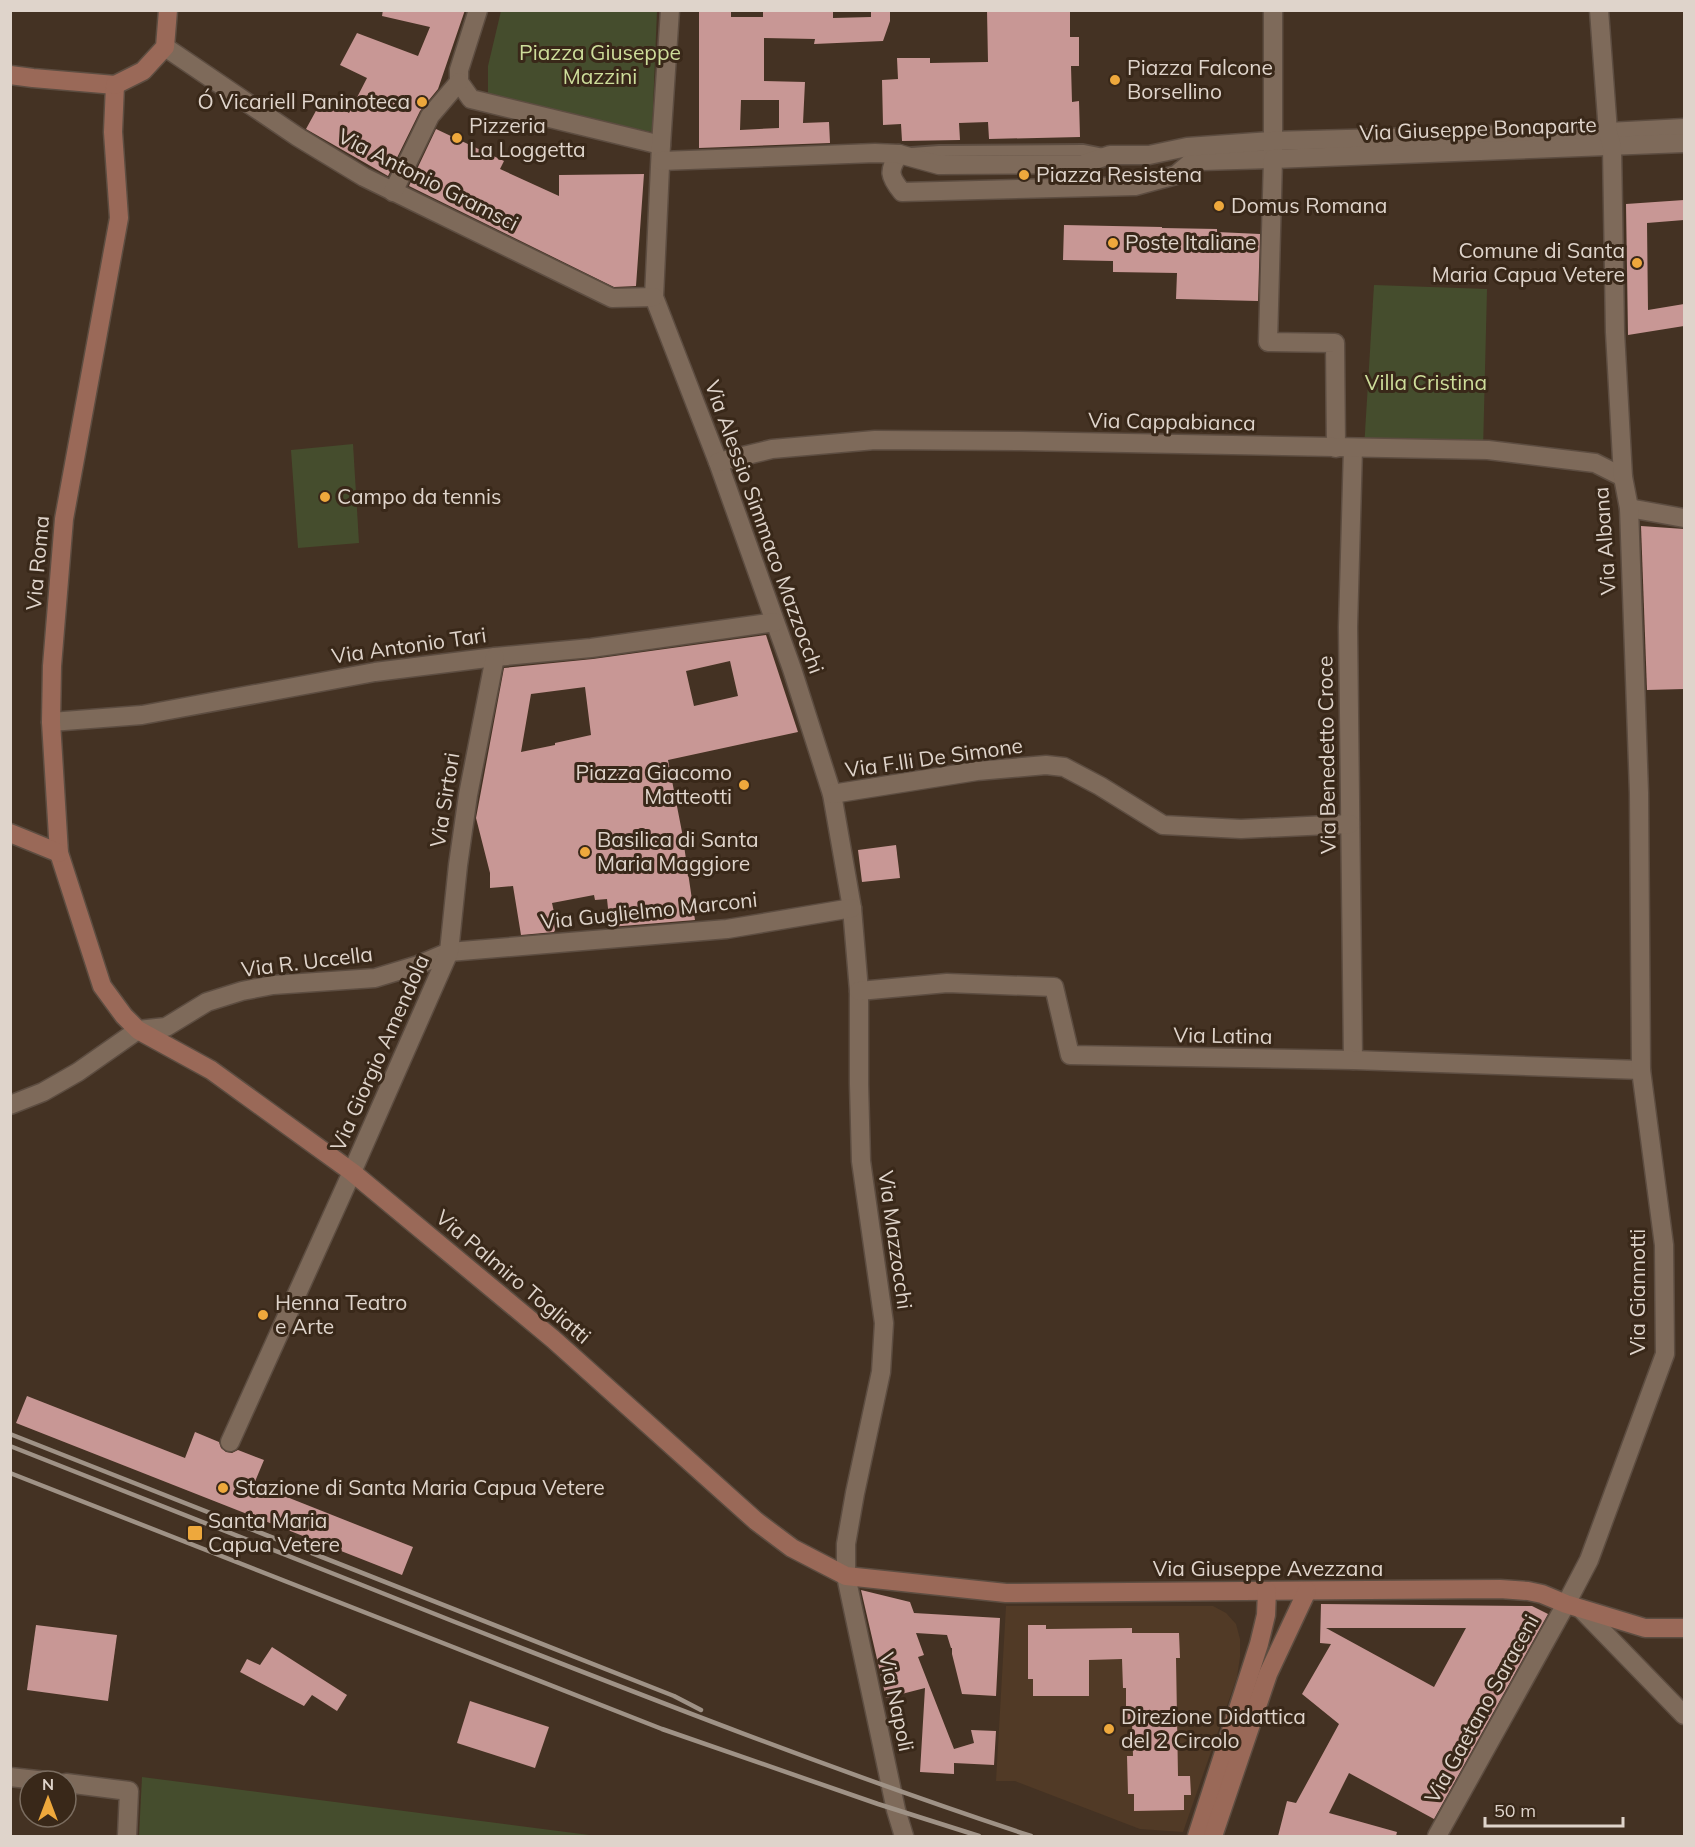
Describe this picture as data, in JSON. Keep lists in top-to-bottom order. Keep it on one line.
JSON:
{"streets":{"street":["Via Giuseppe Bonaparte","Via Antonio Gramsci","Via Cappabianca","Via Alessio Simmaco Mazzocchi","Via Albana","Via Roma","Via Antonio Tari","Via Benedetto Croce","Via F.lli De Simone","Via Sirtori","Via Guglielmo Marconi","Via R. Uccella","Via Latina","Via Giorgio Amendola","Via Mazzocchi","Via Palmiro Togliatti","Via Giannotti","Via Giuseppe Avezzana","Via Napoli","Via Gaetano Saraceni"]},"crossings":[["Via Giuseppe Bonaparte","Via Alessio Simmaco Mazzocchi"],["Via Giuseppe Bonaparte","Via Albana"],["Via Giuseppe Bonaparte","Via Benedetto Croce"],["Via Antonio Gramsci","Via Alessio Simmaco Mazzocchi"],["Via Cappabianca","Via Alessio Simmaco Mazzocchi"],["Via Cappabianca","Via Albana"],["Via Cappabianca","Via Benedetto Croce"],["Via Alessio Simmaco Mazzocchi","Via Antonio Tari"],["Via Alessio Simmaco Mazzocchi","Via F.lli De Simone"],["Via Alessio Simmaco Mazzocchi","Via Guglielmo Marconi"],["Via Alessio Simmaco Mazzocchi","Via Mazzocchi"],["Via Albana","Via Latina"],["Via Albana","Via Giannotti"],["Via Roma","Via Antonio Tari"],["Via Roma","Via R. Uccella"],["Via Roma","Via Palmiro Togliatti"],["Via Antonio Tari","Via Sirtori"],["Via Benedetto Croce","Via F.lli De Simone"],["Via Benedetto Croce","Via Latina"],["Via Sirtori","Via Guglielmo Marconi"],["Via Sirtori","Via R. Uccella"],["Via Sirtori","Via Giorgio Amendola"],["Via Guglielmo Marconi","Via R. Uccella"],["Via Guglielmo Marconi","Via Giorgio Amendola"],["Via Guglielmo Marconi","Via Mazzocchi"],["Via R. Uccella","Via Giorgio Amendola"],["Via R. Uccella","Via Palmiro Togliatti"],["Via Latina","Via Mazzocchi"],["Via Latina","Via Giannotti"],["Via Giorgio Amendola","Via Palmiro Togliatti"],["Via Mazzocchi","Via Palmiro Togliatti"],["Via Mazzocchi","Via Giuseppe Avezzana"],["Via Mazzocchi","Via Napoli"],["Via Palmiro Togliatti","Via Giuseppe Avezzana"],["Via Palmiro Togliatti","Via Napoli"],["Via Giannotti","Via Giuseppe Avezzana"],["Via Giannotti","Via Gaetano Saraceni"],["Via Giuseppe Avezzana","Via Napoli"],["Via Giuseppe Avezzana","Via Gaetano Saraceni"]],"parks":["Piazza Giuseppe Mazzini","Villa Cristina"],"places":{"other":["Piazza Falcone Borsellino","Ó Vicariell Paninoteca","Pizzeria La Loggetta","Piazza Resistena","Domus Romana","Poste Italiane","Comune di Santa Maria Capua Vetere","Campo da tennis","Piazza Giacomo Matteotti","Basilica di Santa Maria Maggiore","Henna Teatro e Arte","Stazione di Santa Maria Capua Vetere","Direzione Didattica del 2 Circolo"],"transit":["Santa Maria Capua Vetere"]},"scale_bar":"50 m","north":"top"}
